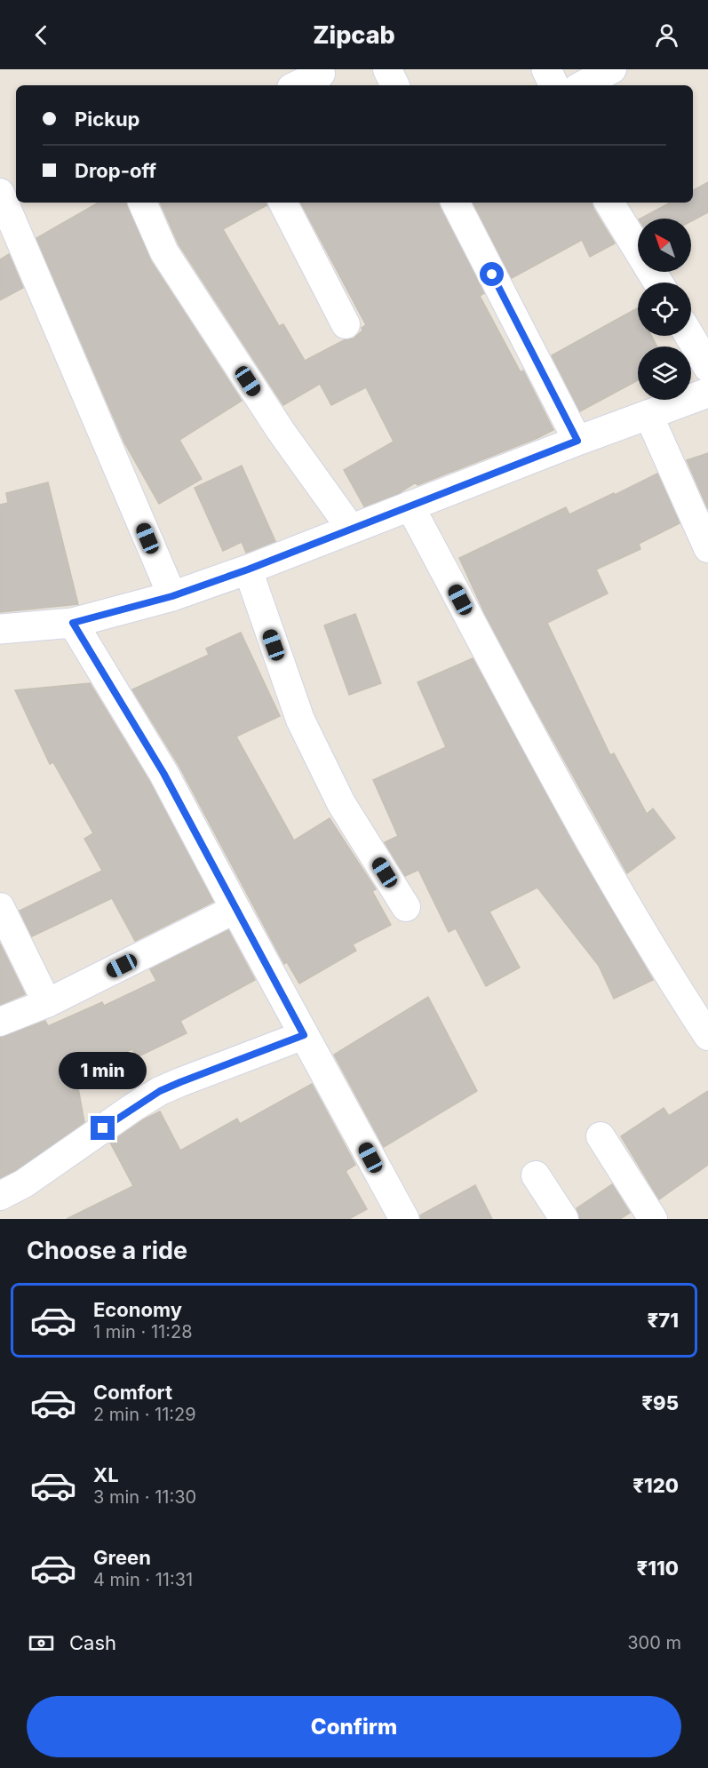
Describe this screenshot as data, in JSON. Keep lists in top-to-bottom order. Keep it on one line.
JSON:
{"north":"top left","page":{"header":"Zipcab","banner":["Pickup","Drop-off"],"bubble":"1 min","heading":"Choose a ride","list":[{"name":"Economy","note":"1 min · 11:28","value":"₹71"},{"name":"Comfort","note":"2 min · 11:29","value":"₹95"},{"name":"XL","note":"3 min · 11:30","value":"₹120"},{"name":"Green","note":"4 min · 11:31","value":"₹110"}],"pay":["Cash","300 m"],"buttons":"Confirm"}}
